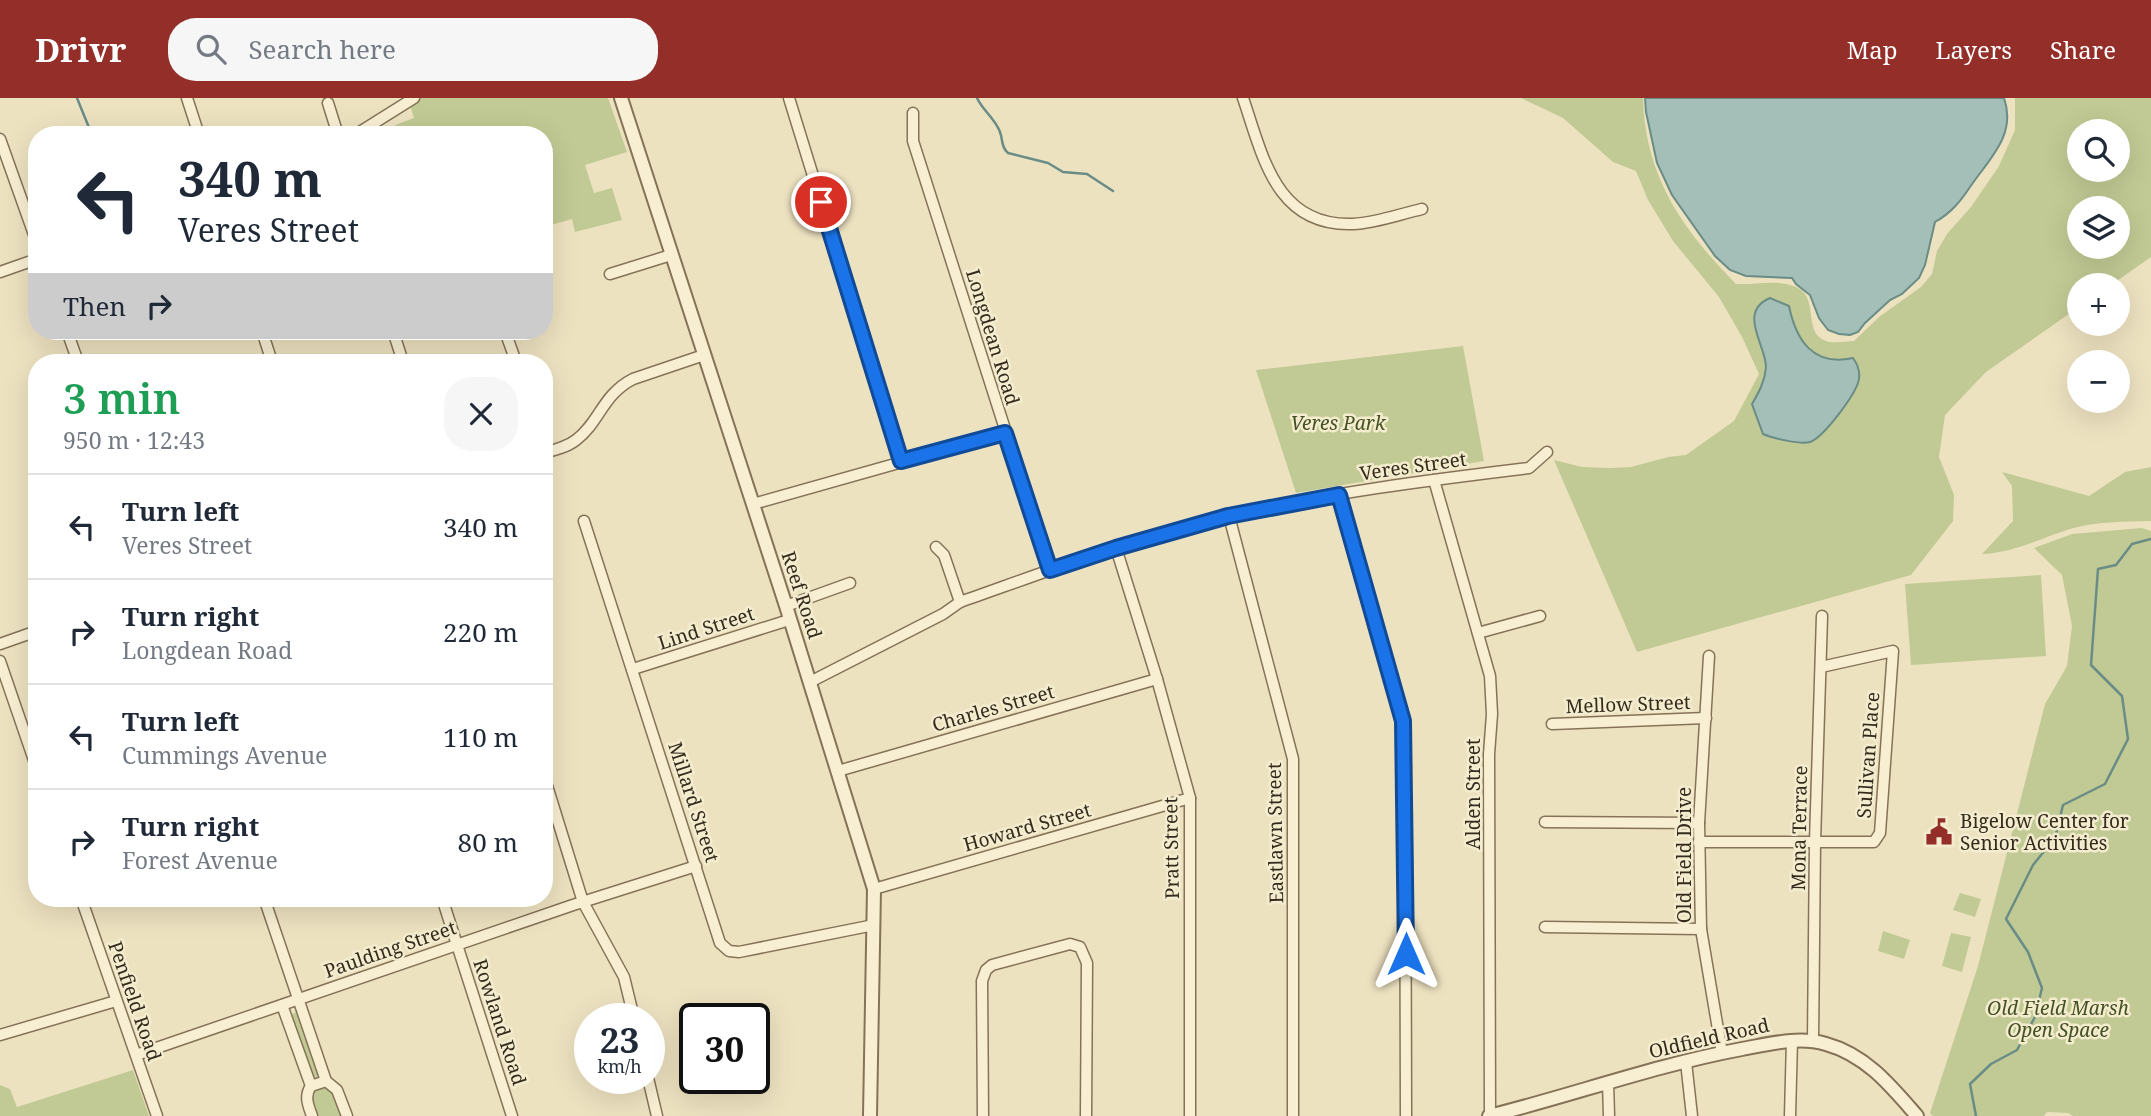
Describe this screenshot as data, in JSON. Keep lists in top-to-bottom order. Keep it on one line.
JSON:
{"streets":{"street":["Longdean Road","Veres Street","Reef Road","Lind Street","Mellow Street","Charles Street","Sullivan Place","Alden Street","Millard Street","Howard Street","Mona Terrace","Eastlawn Street","Pratt Street","Old Field Drive","Paulding Street","Penfield Road","Rowland Road","Oldfield Road"]},"crossings":[["Longdean Road","Veres Street"],["Veres Street","Reef Road"],["Veres Street","Alden Street"],["Veres Street","Eastlawn Street"],["Veres Street","Pratt Street"],["Reef Road","Lind Street"],["Reef Road","Charles Street"],["Reef Road","Millard Street"],["Reef Road","Howard Street"],["Lind Street","Millard Street"],["Mellow Street","Old Field Drive"],["Charles Street","Pratt Street"],["Sullivan Place","Mona Terrace"],["Sullivan Place","Old Field Drive"],["Alden Street","Oldfield Road"],["Millard Street","Paulding Street"],["Howard Street","Pratt Street"],["Mona Terrace","Oldfield Road"],["Old Field Drive","Oldfield Road"],["Paulding Street","Penfield Road"],["Paulding Street","Rowland Road"]],"parks":["Veres Park","Old Field Marsh Open Space"],"places":{"public building":["Bigelow Center for Senior Activities"]},"page":{"header":"Drivr","search":"Search here","nav":["Map","Layers","Share"],"map_buttons":["+","−"],"turn":["340 m","Veres Street"],"then":"Then","heading":["3 min","950 m · 12:43"],"list":[{"name":"Turn left","note":"Veres Street","value":"340 m"},{"name":"Turn right","note":"Longdean Road","value":"220 m"},{"name":"Turn left","note":"Cummings Avenue","value":"110 m"},{"name":"Turn right","note":"Forest Avenue","value":"80 m"}],"speed":"23 km/h","limit":"30"}}
